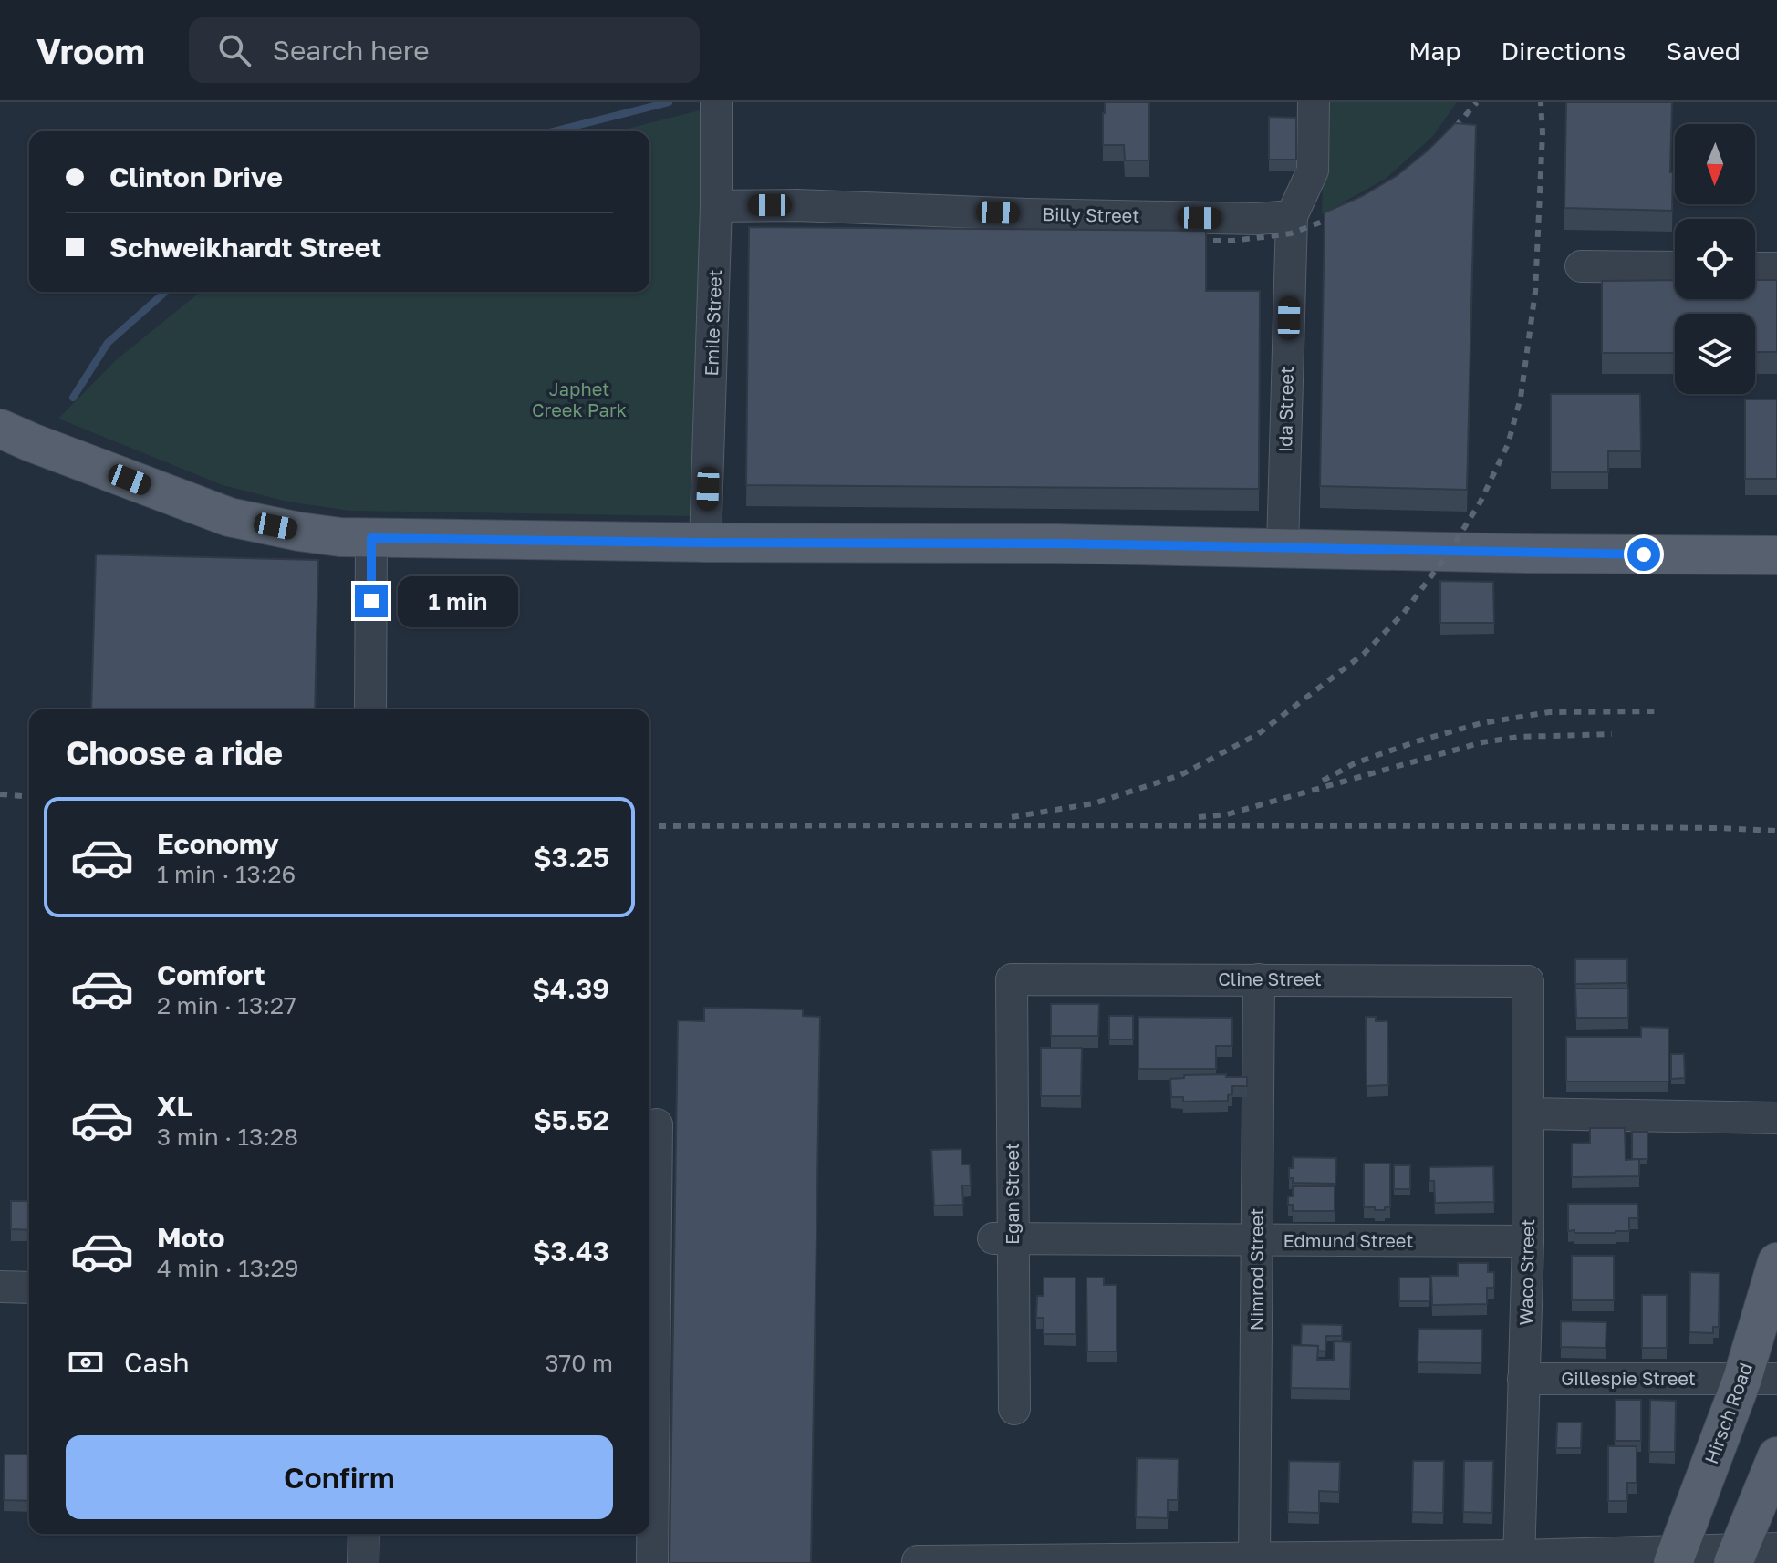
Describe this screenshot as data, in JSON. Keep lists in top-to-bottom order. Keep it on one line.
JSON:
{"streets":{"main road":["Hirsch Road"],"street":["Billy Street","Emile Street","Ida Street","Cline Street","Egan Street","Edmund Street","Nimrod Street","Waco Street","Gillespie Street"]},"crossings":[["Billy Street","Emile Street"],["Billy Street","Ida Street"],["Cline Street","Egan Street"],["Cline Street","Nimrod Street"],["Cline Street","Waco Street"],["Egan Street","Edmund Street"],["Edmund Street","Nimrod Street"],["Edmund Street","Waco Street"],["Waco Street","Gillespie Street"],["Gillespie Street","Hirsch Road"]],"parks":["Japhet Creek Park"],"north":"bottom","page":{"header":"Vroom","search":"Search here","nav":["Map","Directions","Saved"],"banner":["Clinton Drive","Schweikhardt Street"],"bubble":"1 min","heading":"Choose a ride","list":[{"name":"Economy","note":"1 min · 13:26","value":"$3.25"},{"name":"Comfort","note":"2 min · 13:27","value":"$4.39"},{"name":"XL","note":"3 min · 13:28","value":"$5.52"},{"name":"Moto","note":"4 min · 13:29","value":"$3.43"}],"pay":["Cash","370 m"],"buttons":"Confirm"}}
